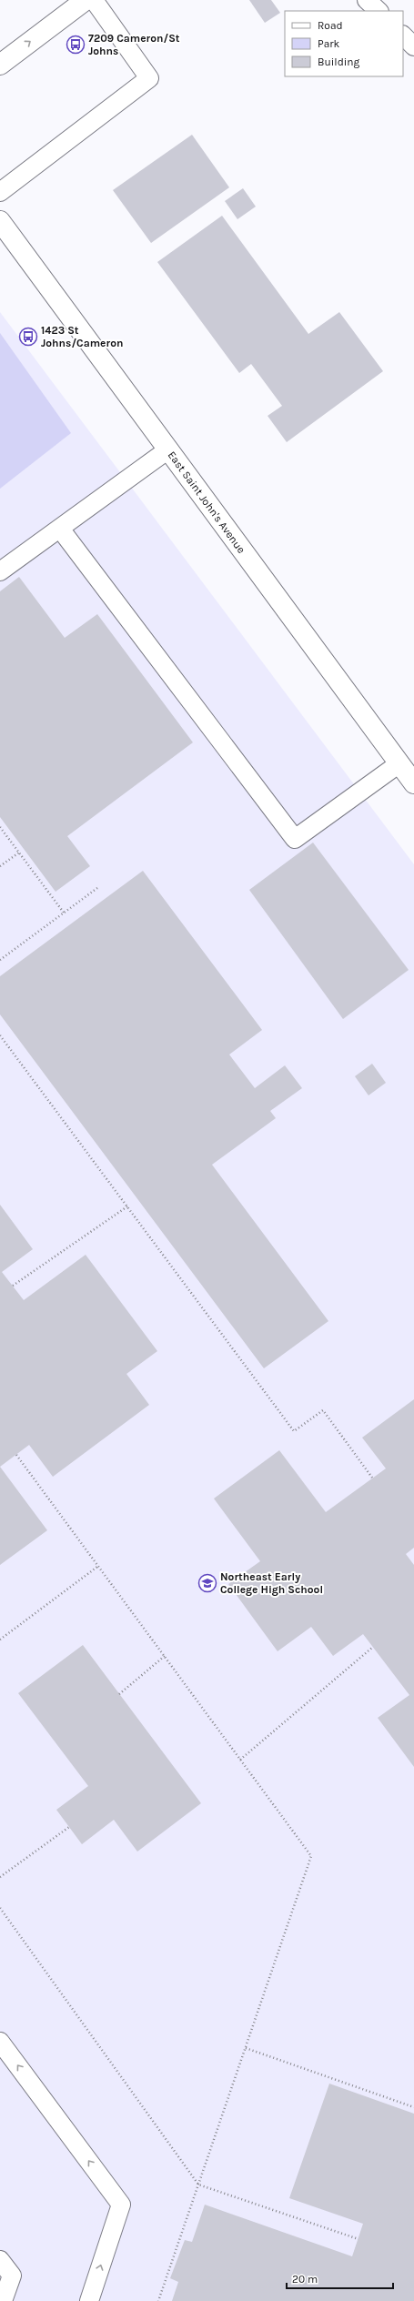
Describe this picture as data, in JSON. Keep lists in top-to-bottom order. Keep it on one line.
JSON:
{"streets":{"street":["East Saint John's Avenue"]},"places":{"bus stop":["7209 Cameron/St Johns","1423 St Johns/Cameron"],"school or university":["Northeast Early College High School"]},"legend":["Road","Park","Building"],"scale_bar":"20 m"}
